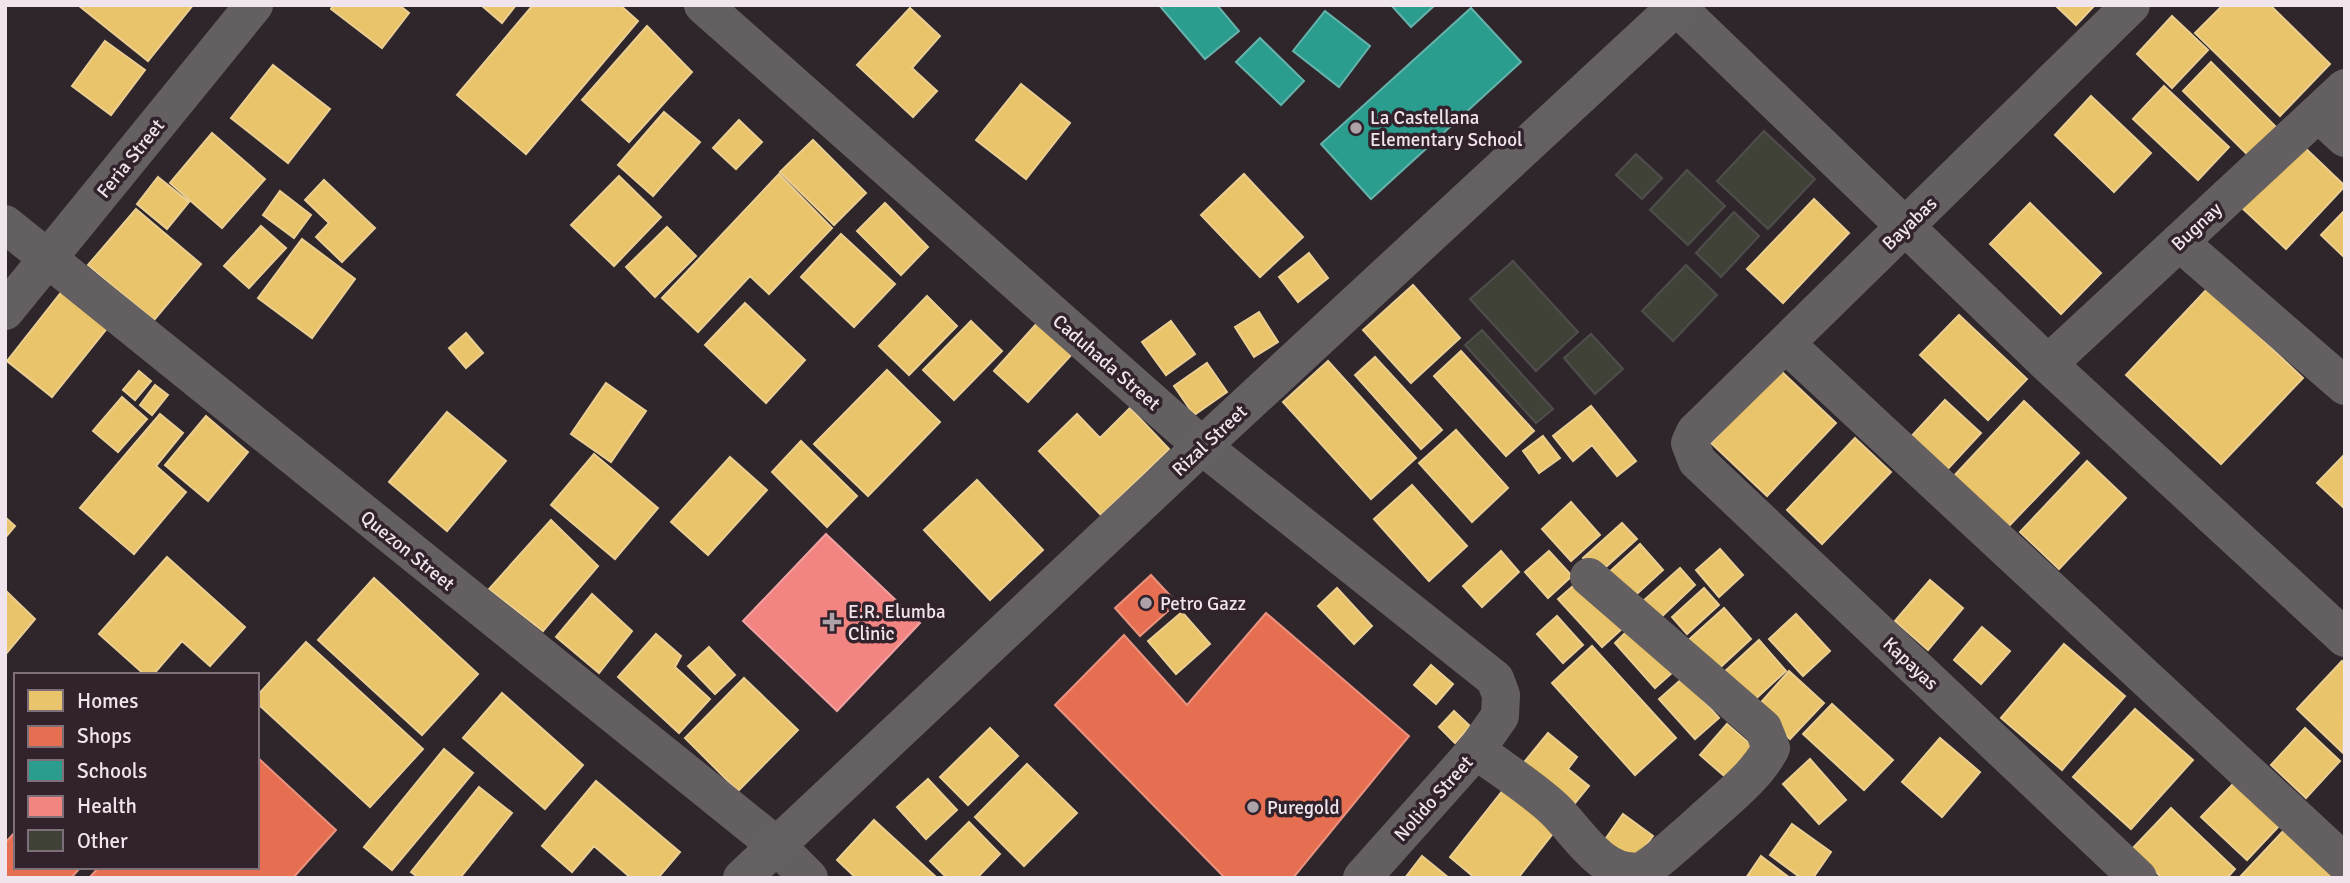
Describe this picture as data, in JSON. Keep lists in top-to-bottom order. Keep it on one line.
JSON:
{"streets":{"main road":["Rizal Street"],"street":["Feria Street","Bayabas","Bugnay","Caduhada Street","Quezon Street","Kapayas","Nolido Street"]},"crossings":[["Feria Street","Quezon Street"],["Bayabas","Kapayas"],["Caduhada Street","Rizal Street"],["Caduhada Street","Nolido Street"],["Rizal Street","Quezon Street"]],"places":{"other":["La Castellana Elementary School","Petro Gazz","Puregold"],"health":["E.R. Elumba Clinic"]},"legend":["Homes","Shops","Schools","Health","Other"]}
